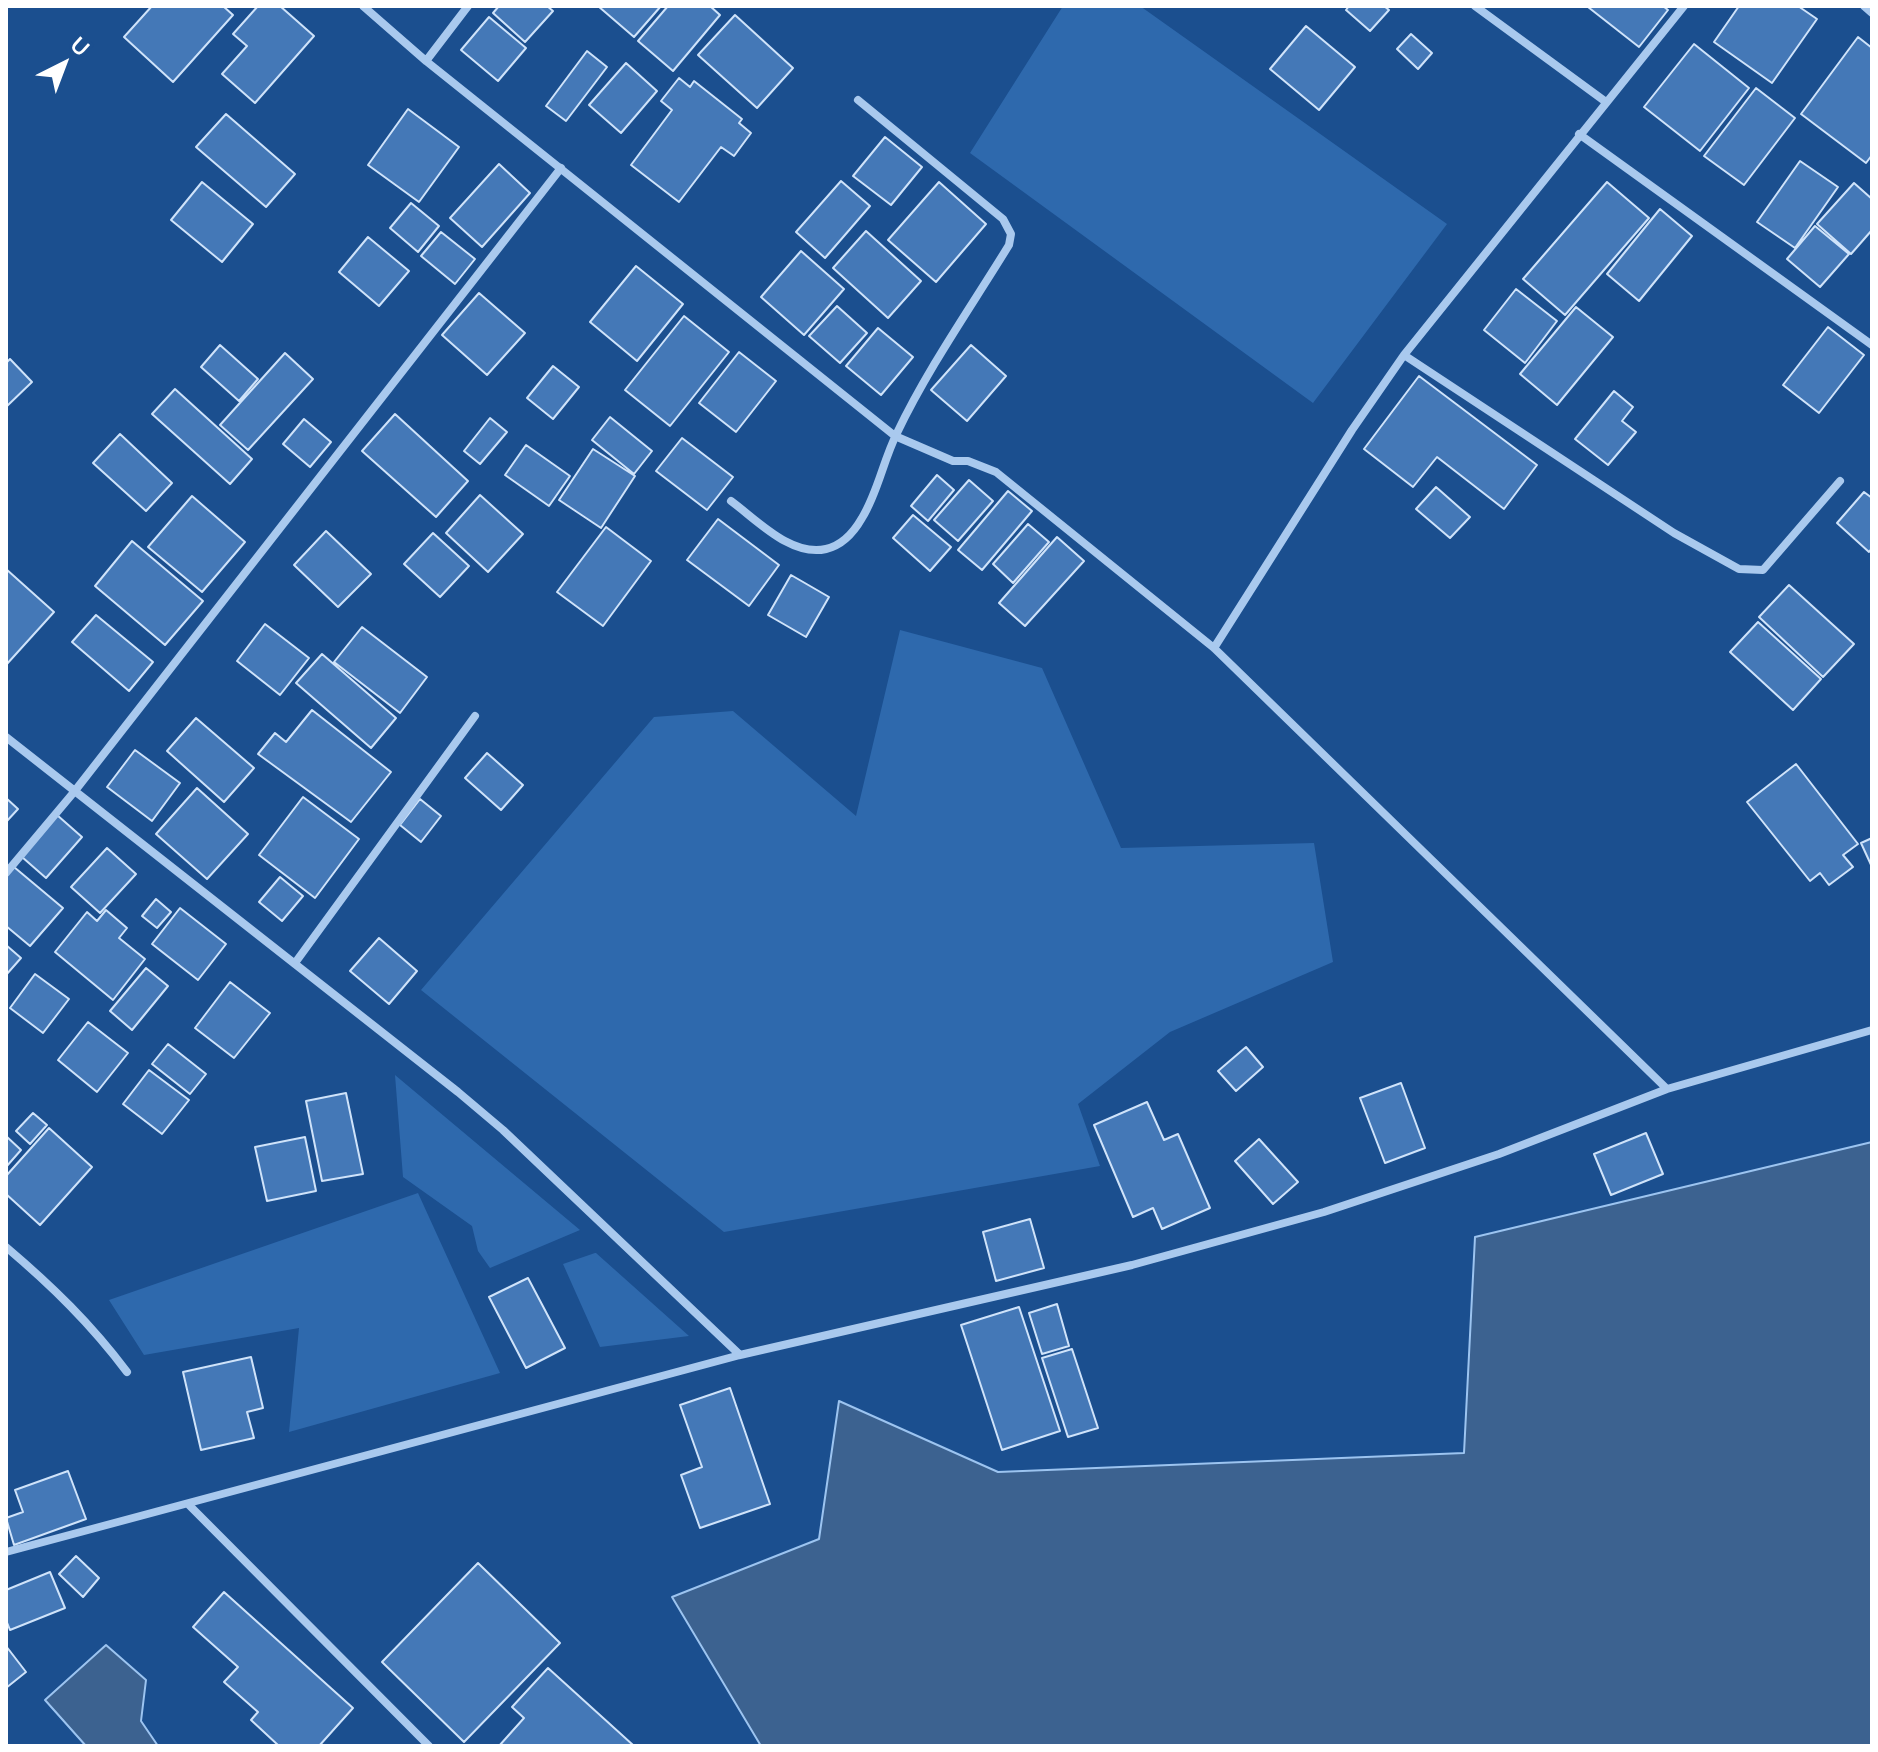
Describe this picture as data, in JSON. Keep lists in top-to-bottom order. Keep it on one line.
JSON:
{"north":"top right"}
